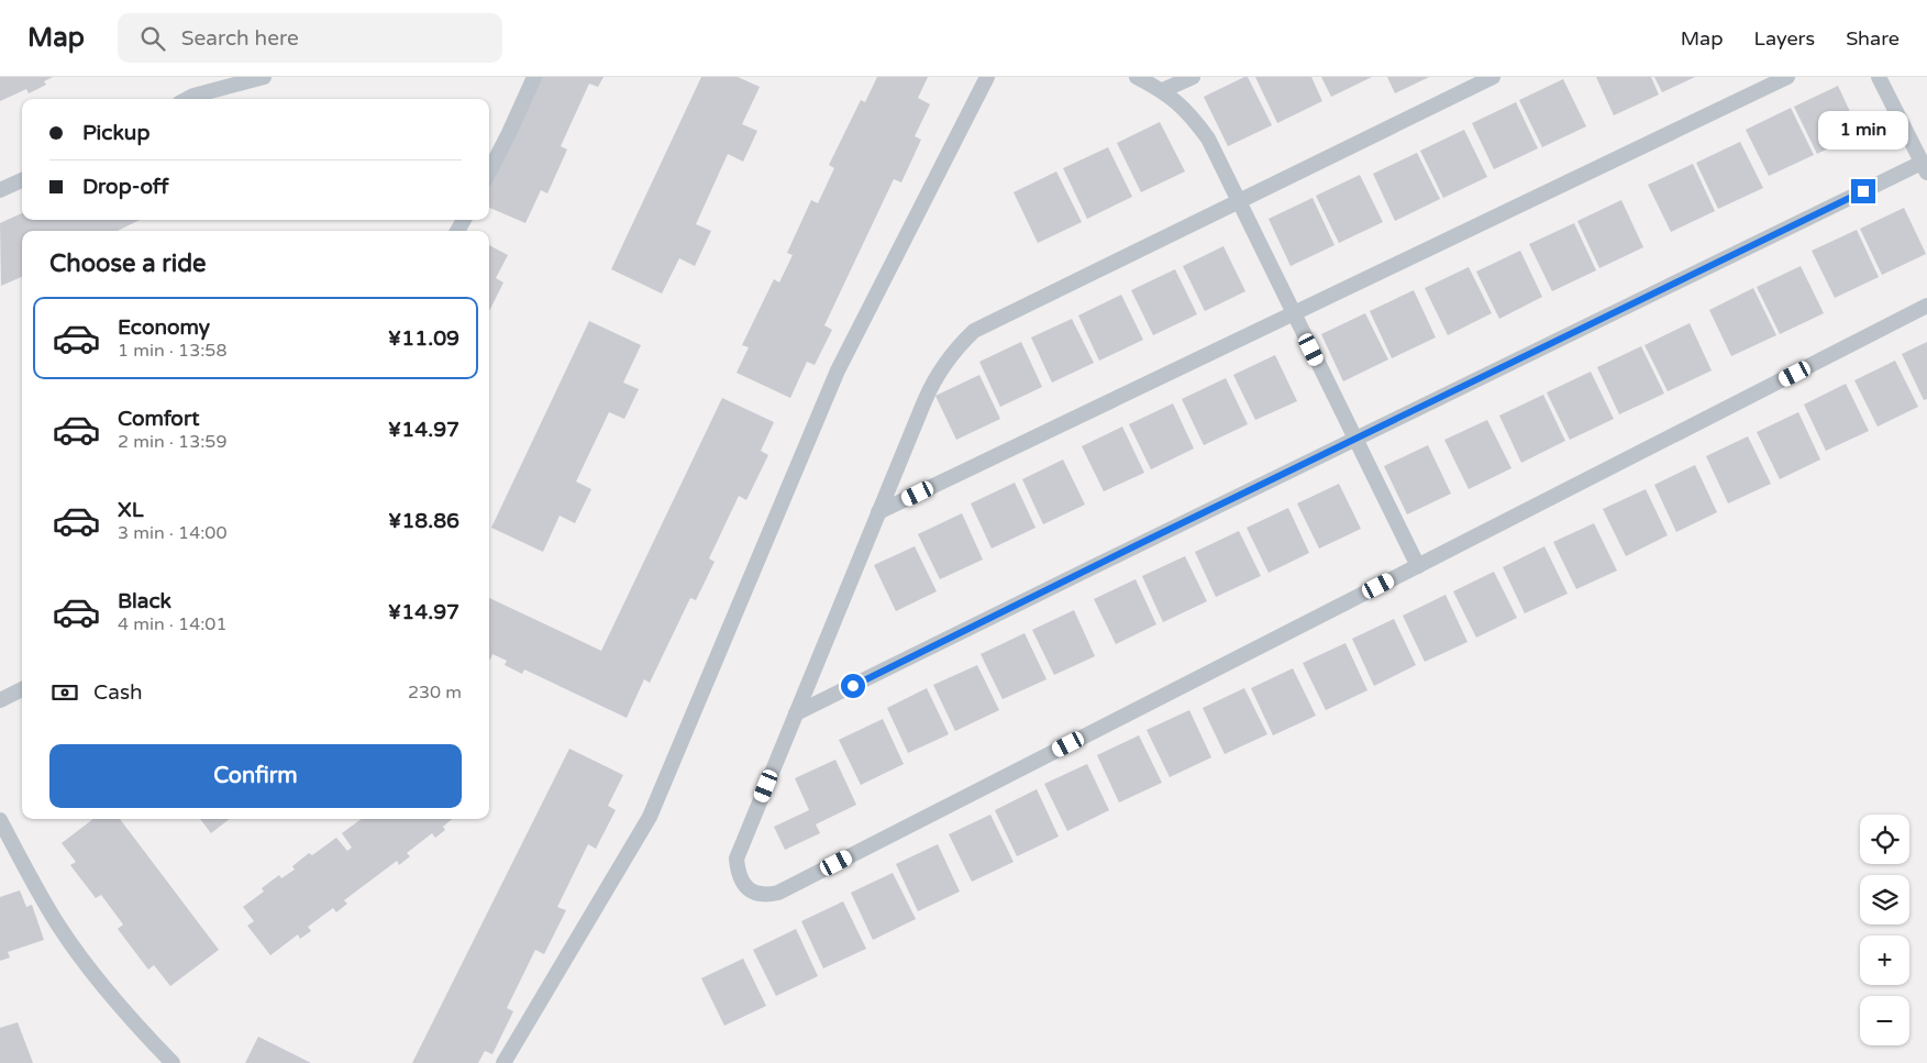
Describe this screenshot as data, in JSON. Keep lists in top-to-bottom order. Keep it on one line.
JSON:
{"page":{"header":"Map","search":"Search here","nav":["Map","Layers","Share"],"banner":["Pickup","Drop-off"],"bubble":"1 min","heading":"Choose a ride","list":[{"name":"Economy","note":"1 min · 13:58","value":"¥11.09"},{"name":"Comfort","note":"2 min · 13:59","value":"¥14.97"},{"name":"XL","note":"3 min · 14:00","value":"¥18.86"},{"name":"Black","note":"4 min · 14:01","value":"¥14.97"}],"pay":["Cash","230 m"],"buttons":"Confirm","map_buttons":["+","−"]}}
